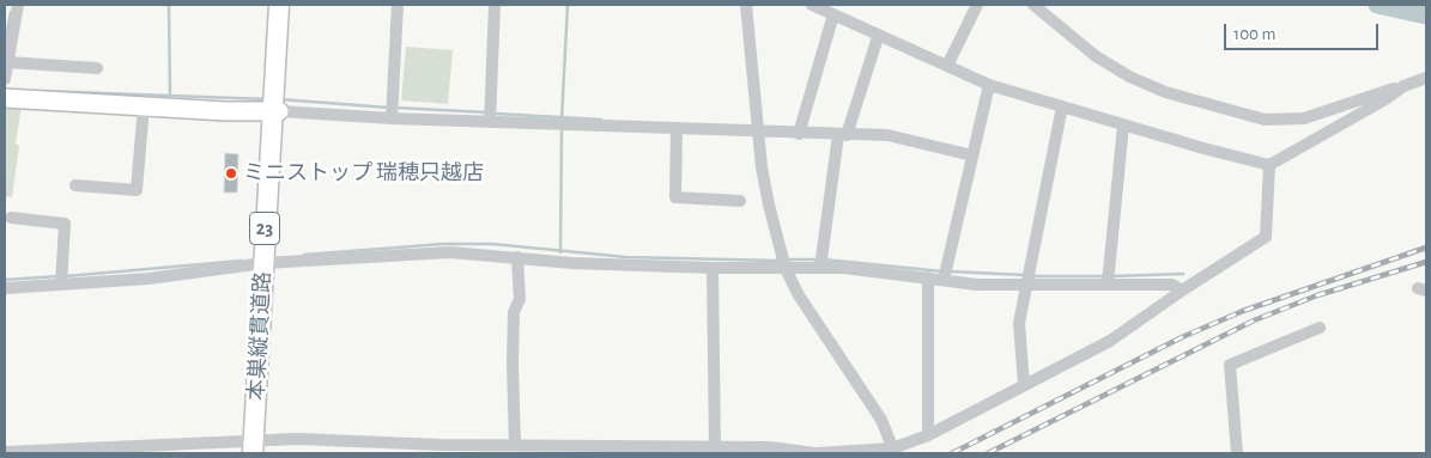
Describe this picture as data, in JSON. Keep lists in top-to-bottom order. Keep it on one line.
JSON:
{"streets":{"main road":["23","本巣縦貫道路"]},"places":["ミニストップ 瑞穂只越店"],"scale_bar":"100 m"}
